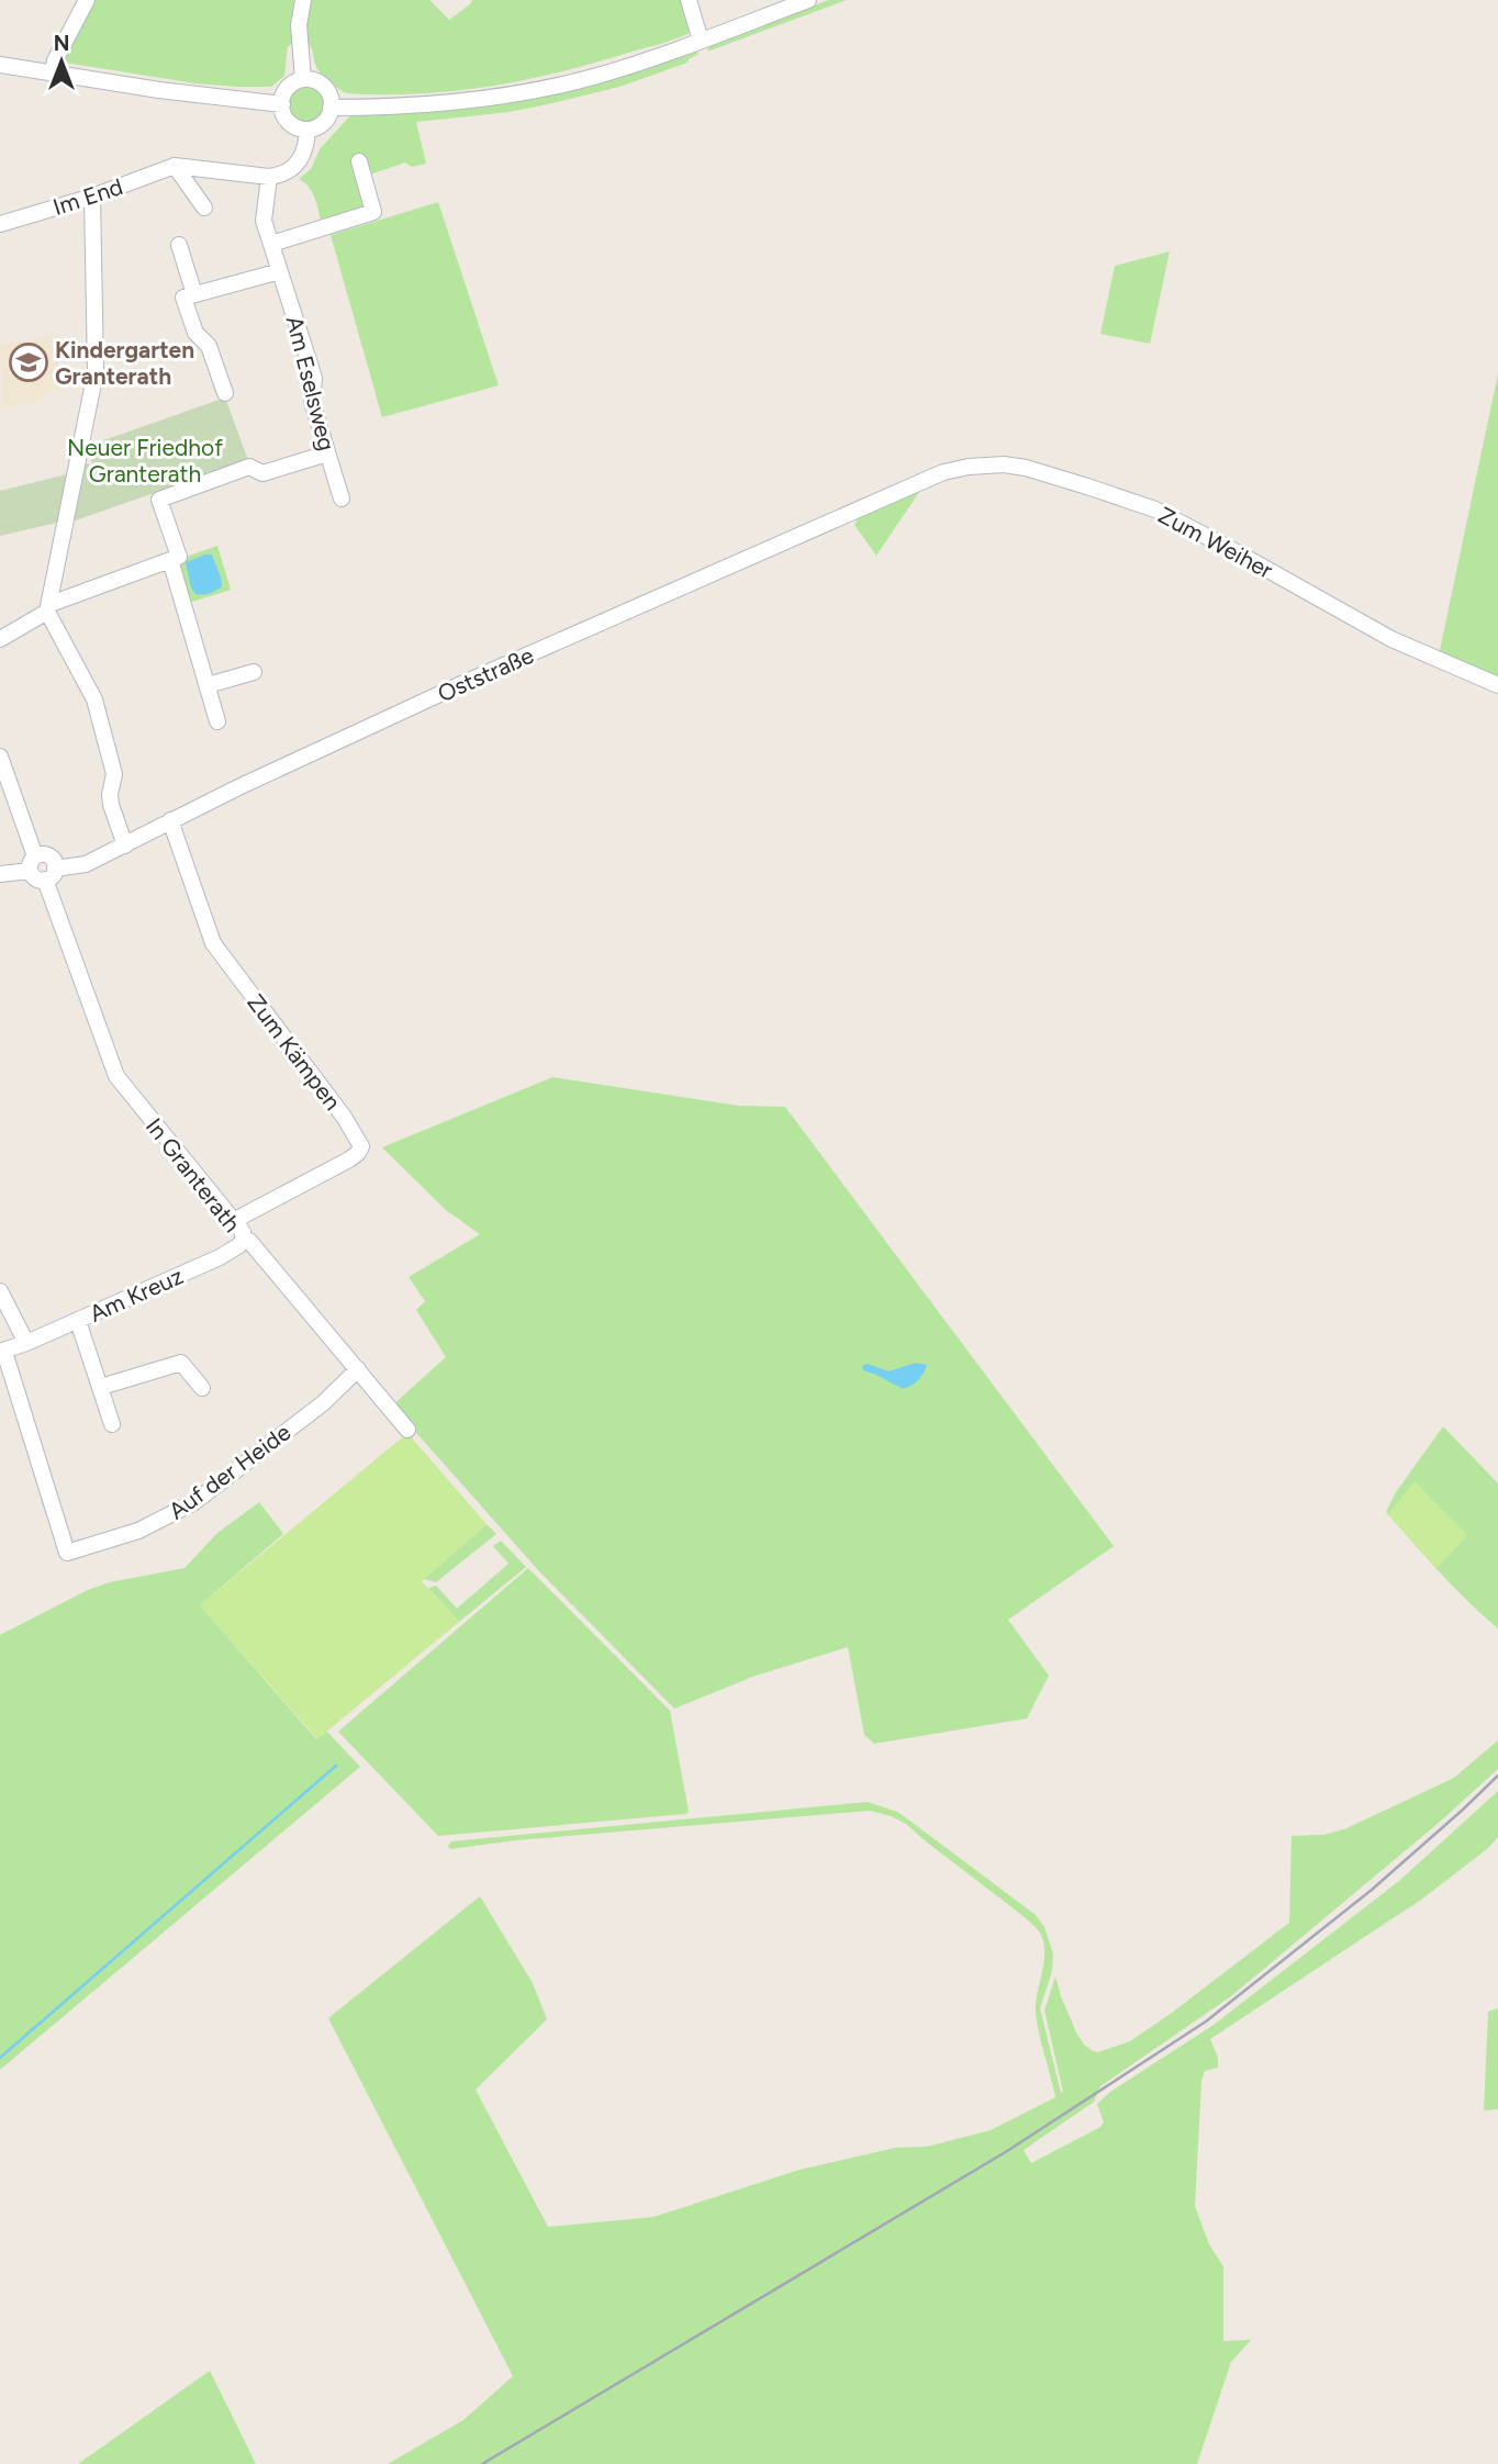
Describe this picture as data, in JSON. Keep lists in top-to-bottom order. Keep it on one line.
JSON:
{"streets":{"street":["Im End","Am Eselsweg","Zum Weiher","Oststraße","Zum Kämpen","In Granterath","Am Kreuz","Auf der Heide"]},"crossings":[["Im End","Am Eselsweg"],["Zum Weiher","Oststraße"],["Oststraße","Zum Kämpen"],["Oststraße","In Granterath"],["Zum Kämpen","In Granterath"],["In Granterath","Am Kreuz"],["In Granterath","Auf der Heide"],["Am Kreuz","Auf der Heide"]],"parks":["Neuer Friedhof Granterath"],"places":{"school or university":["Kindergarten Granterath"]},"north":"top"}
